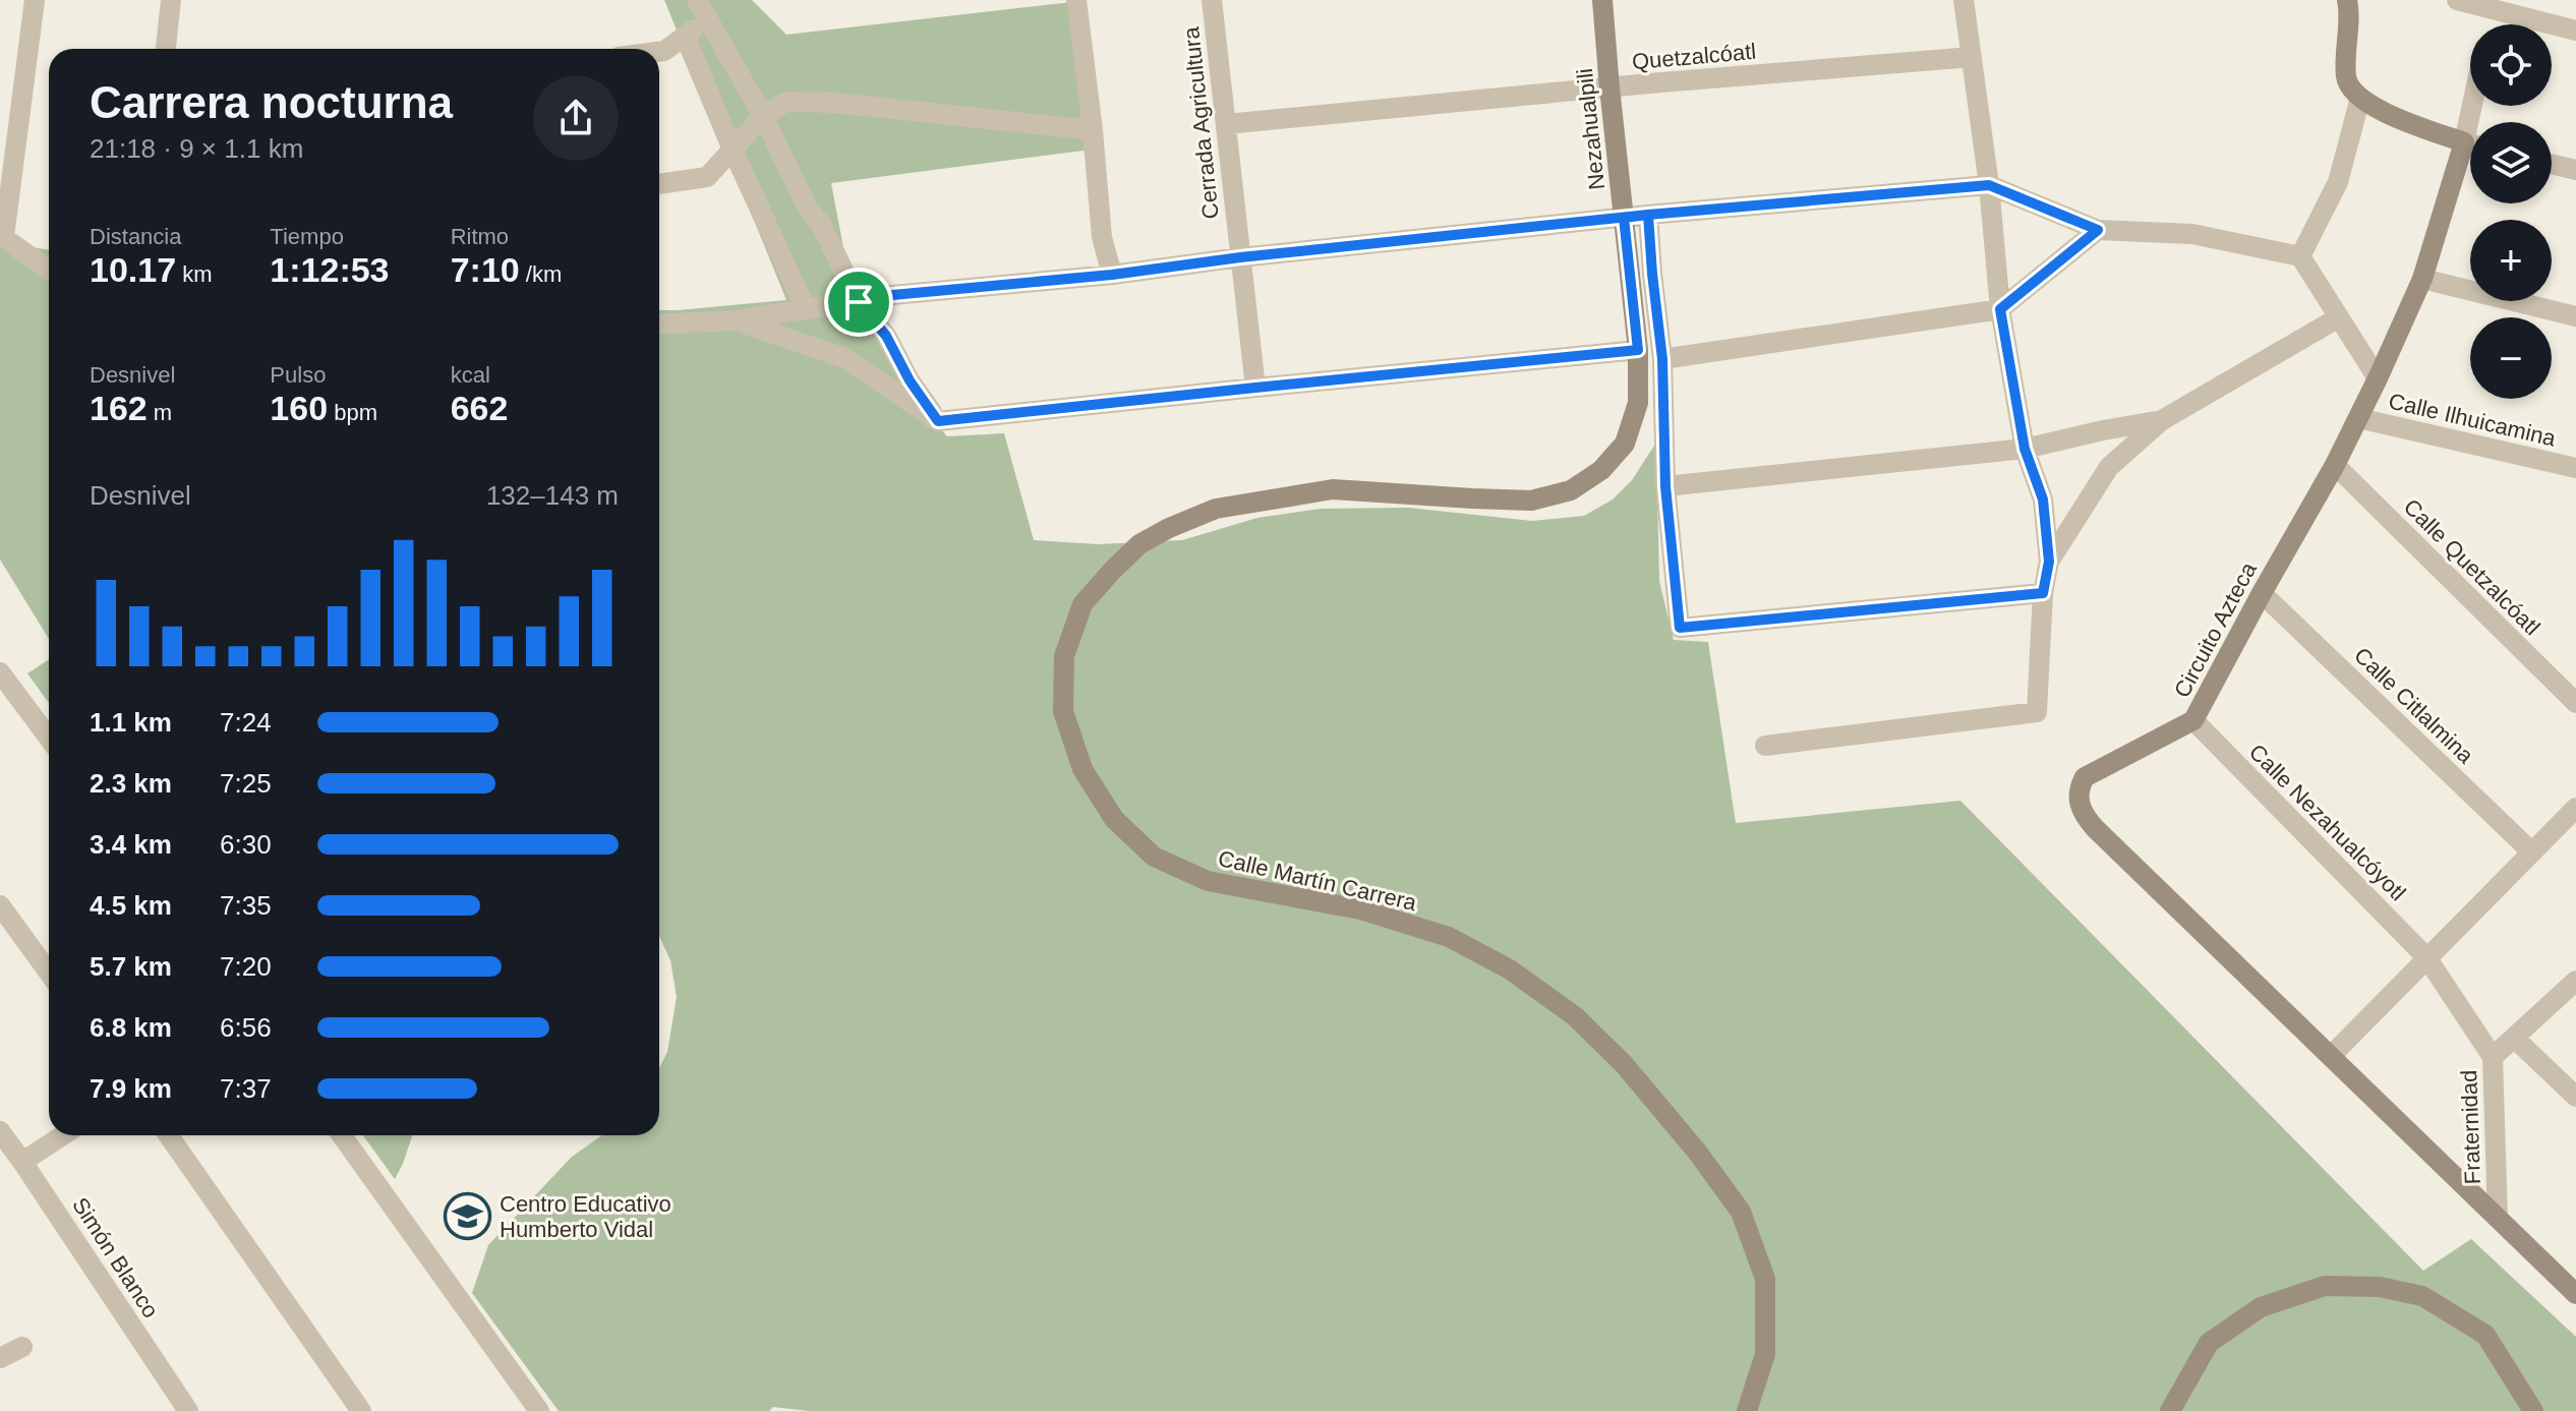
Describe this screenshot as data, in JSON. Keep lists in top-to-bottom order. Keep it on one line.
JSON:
{"streets":{"street":["Quetzalcóatl","Cerrada Agricultura","Nezahualpili","Calle Ilhuicamina","Calle Quetzalcóatl","Circuito Azteca","Calle Citlalmina","Calle Nezahualcóyotl","Calle Martín Carrera","Fraternidad","Simón Blanco"]},"crossings":[["Quetzalcóatl","Cerrada Agricultura"],["Quetzalcóatl","Nezahualpili"],["Nezahualpili","Calle Martín Carrera"],["Calle Ilhuicamina","Circuito Azteca"],["Calle Quetzalcóatl","Circuito Azteca"],["Circuito Azteca","Calle Citlalmina"],["Circuito Azteca","Calle Nezahualcóyotl"],["Circuito Azteca","Fraternidad"],["Calle Nezahualcóyotl","Fraternidad"]],"places":{"school or university":["Centro Educativo Humberto Vidal"]},"page":{"map_buttons":["+","−"],"heading":["Carrera nocturna","21:18 · 9 × 1.1 km"],"stats":[["Distancia","10.17 km"],["Tiempo","1:12:53"],["Ritmo","7:10 /km"],["Desnivel","162 m"],["Pulso","160 bpm"],["kcal","662"]],"chart":["Desnivel","132–143 m"],"list":[{"name":"1.1 km","note":"7:24"},{"name":"2.3 km","note":"7:25"},{"name":"3.4 km","note":"6:30"},{"name":"4.5 km","note":"7:35"},{"name":"5.7 km","note":"7:20"},{"name":"6.8 km","note":"6:56"},{"name":"7.9 km","note":"7:37"}]}}
